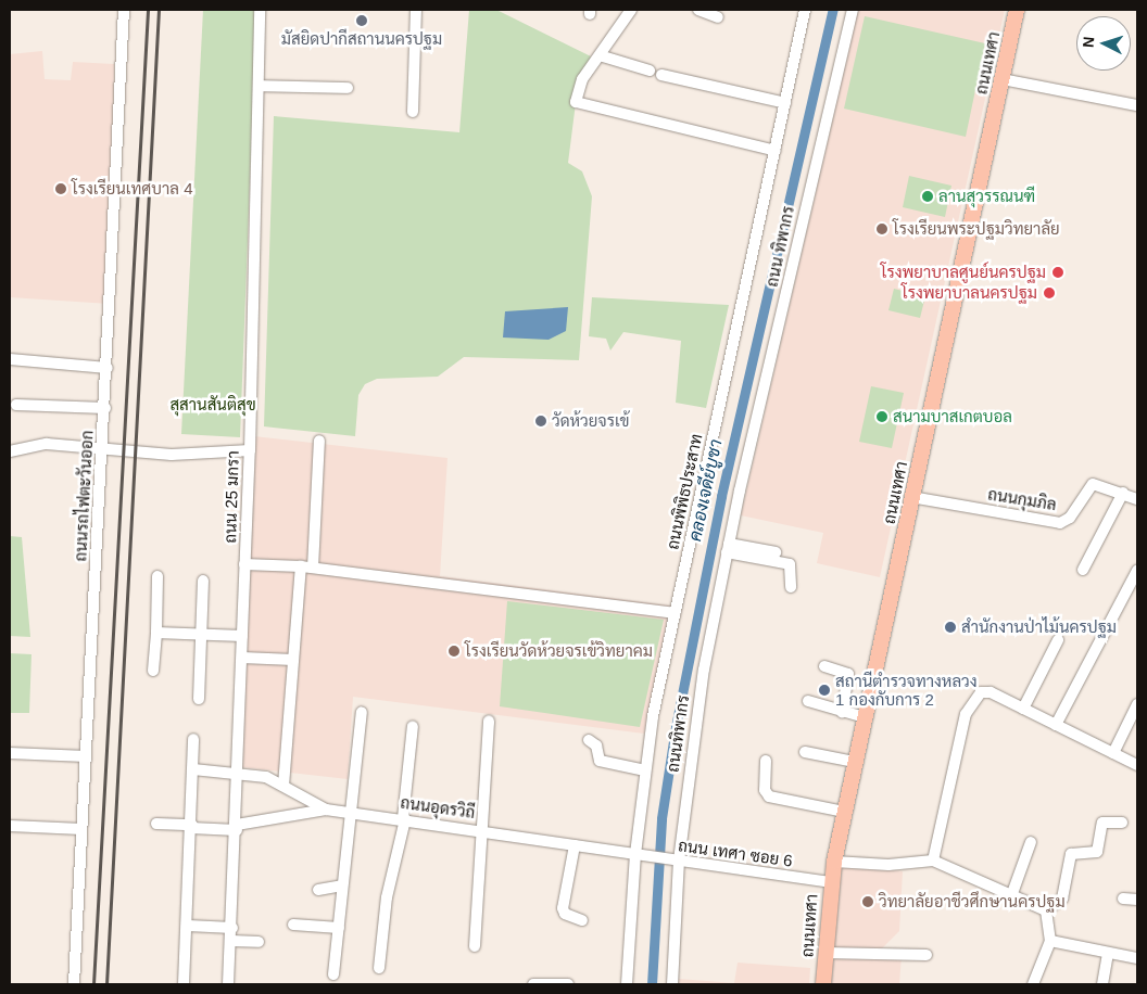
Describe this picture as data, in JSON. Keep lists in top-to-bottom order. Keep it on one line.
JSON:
{"streets":{"main road":["ถนนเทศา"],"street":["ถนน ทิพากร","ถนนพิพิธประสาท","ถนนรถไฟตะวันออก","ถนน 25 มกรา","ถนนกุมภิล","ถนนทิพากร","ถนนอุดรวิถี","ถนน เทศา ซอย 6"]},"crossings":[["ถนนเทศา","ถนนกุมภิล"],["ถนนเทศา","ถนน เทศา ซอย 6"],["ถนน ทิพากร","ถนนทิพากร"],["ถนนพิพิธประสาท","ถนนอุดรวิถี"],["ถนนพิพิธประสาท","ถนน เทศา ซอย 6"],["ถนน 25 มกรา","ถนนอุดรวิถี"],["ถนนทิพากร","ถนน เทศา ซอย 6"],["ถนนอุดรวิถี","ถนน เทศา ซอย 6"]],"water":["คลองเจดีย์บูชา"],"parks":["สุสานสันติสุข"],"places":["มัสยิดปากีสถานนครปฐม","โรงเรียนเทศบาล 4","ลานสุวรรณนฑี","โรงเรียนพระปฐมวิทยาลัย","โรงพยาบาลศูนย์นครปฐม","โรงพยาบาลนครปฐม","สนามบาสเกตบอล","วัดห้วยจรเข้","สำนักงานป่าไม้นครปฐม","โรงเรียนวัดห้วยจรเข้วิทยาคม","สถานีตำรวจทางหลวง 1 กองกับการ 2","วิทยาลัยอาชีวศึกษานครปฐม"],"north":"left"}
